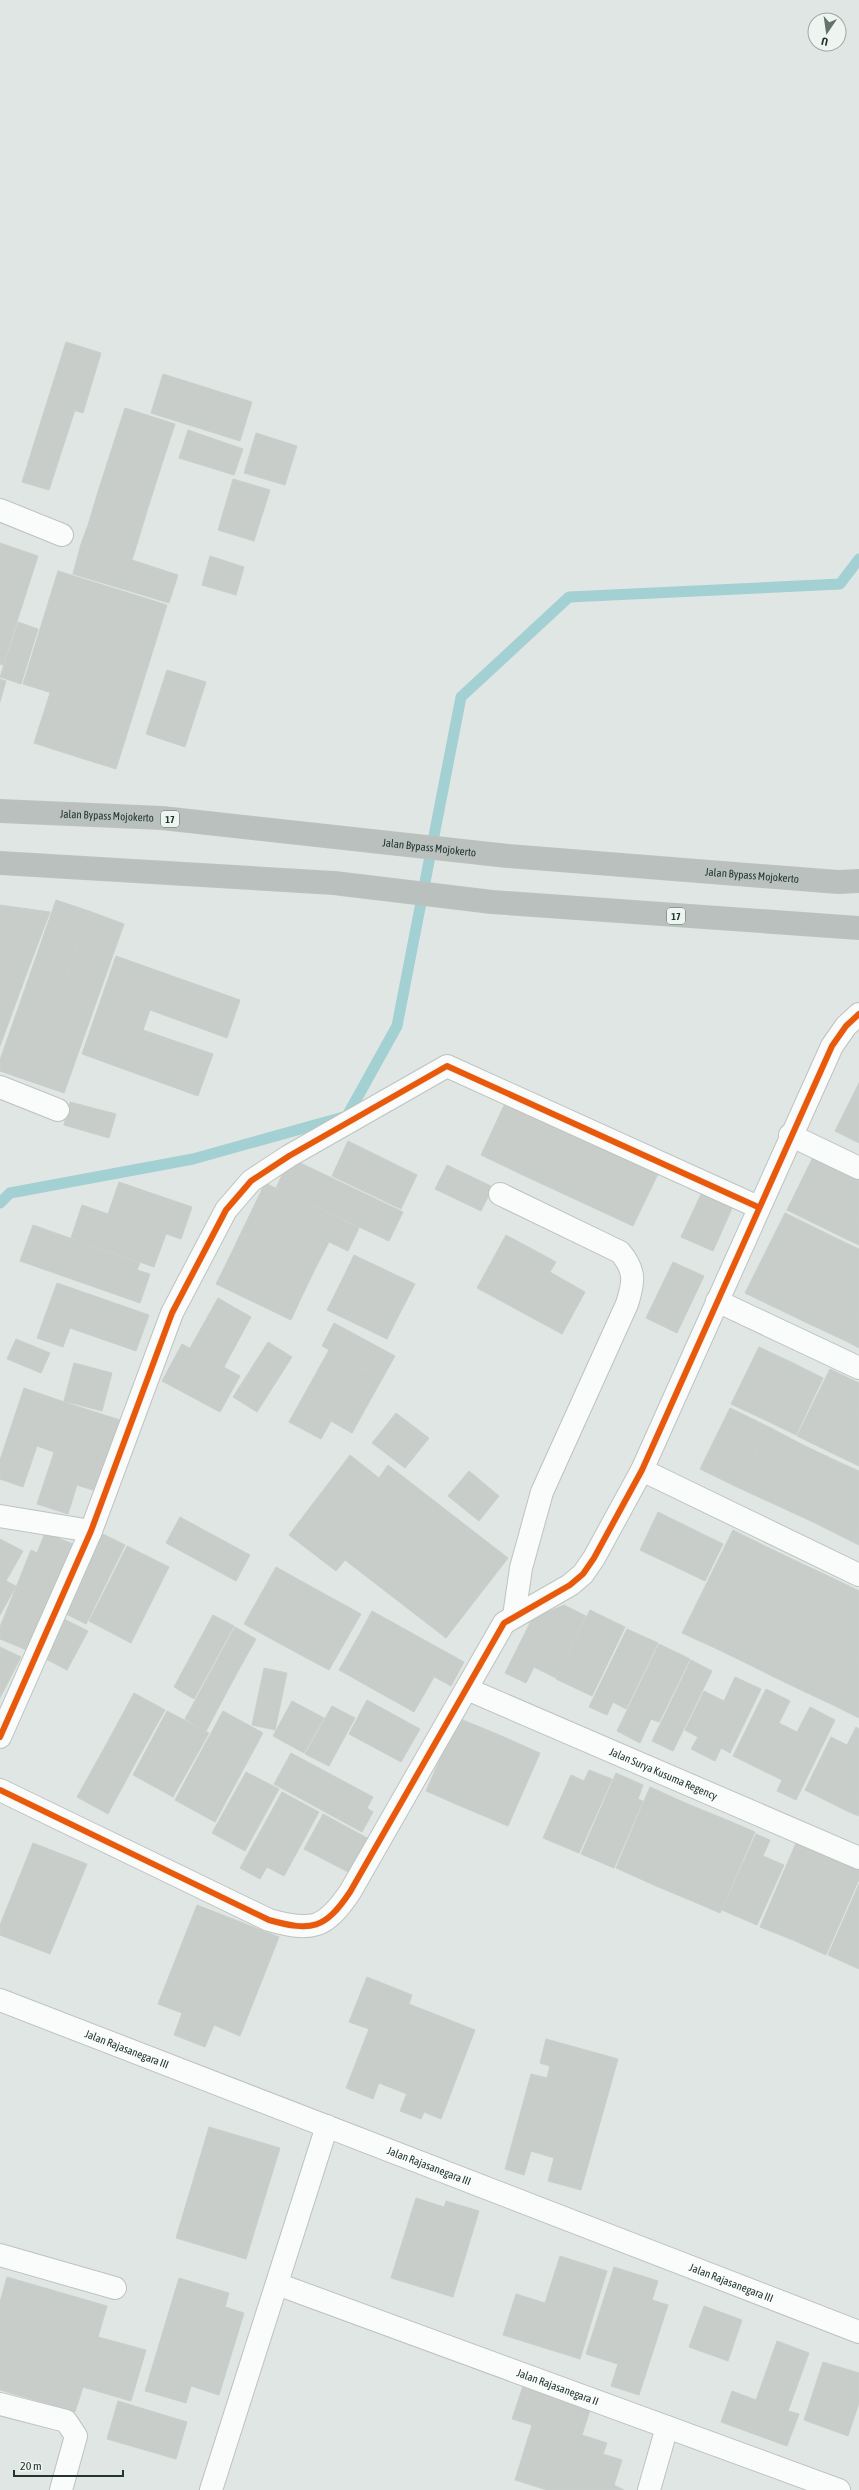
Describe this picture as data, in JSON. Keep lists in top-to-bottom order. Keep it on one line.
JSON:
{"streets":{"highway":["Jalan Bypass Mojokerto","17"],"street":["Jalan Surya Kusuma Regency","Jalan Rajasanegara III","Jalan Rajasanegara II"]},"scale_bar":"20 m","north":"bottom"}
